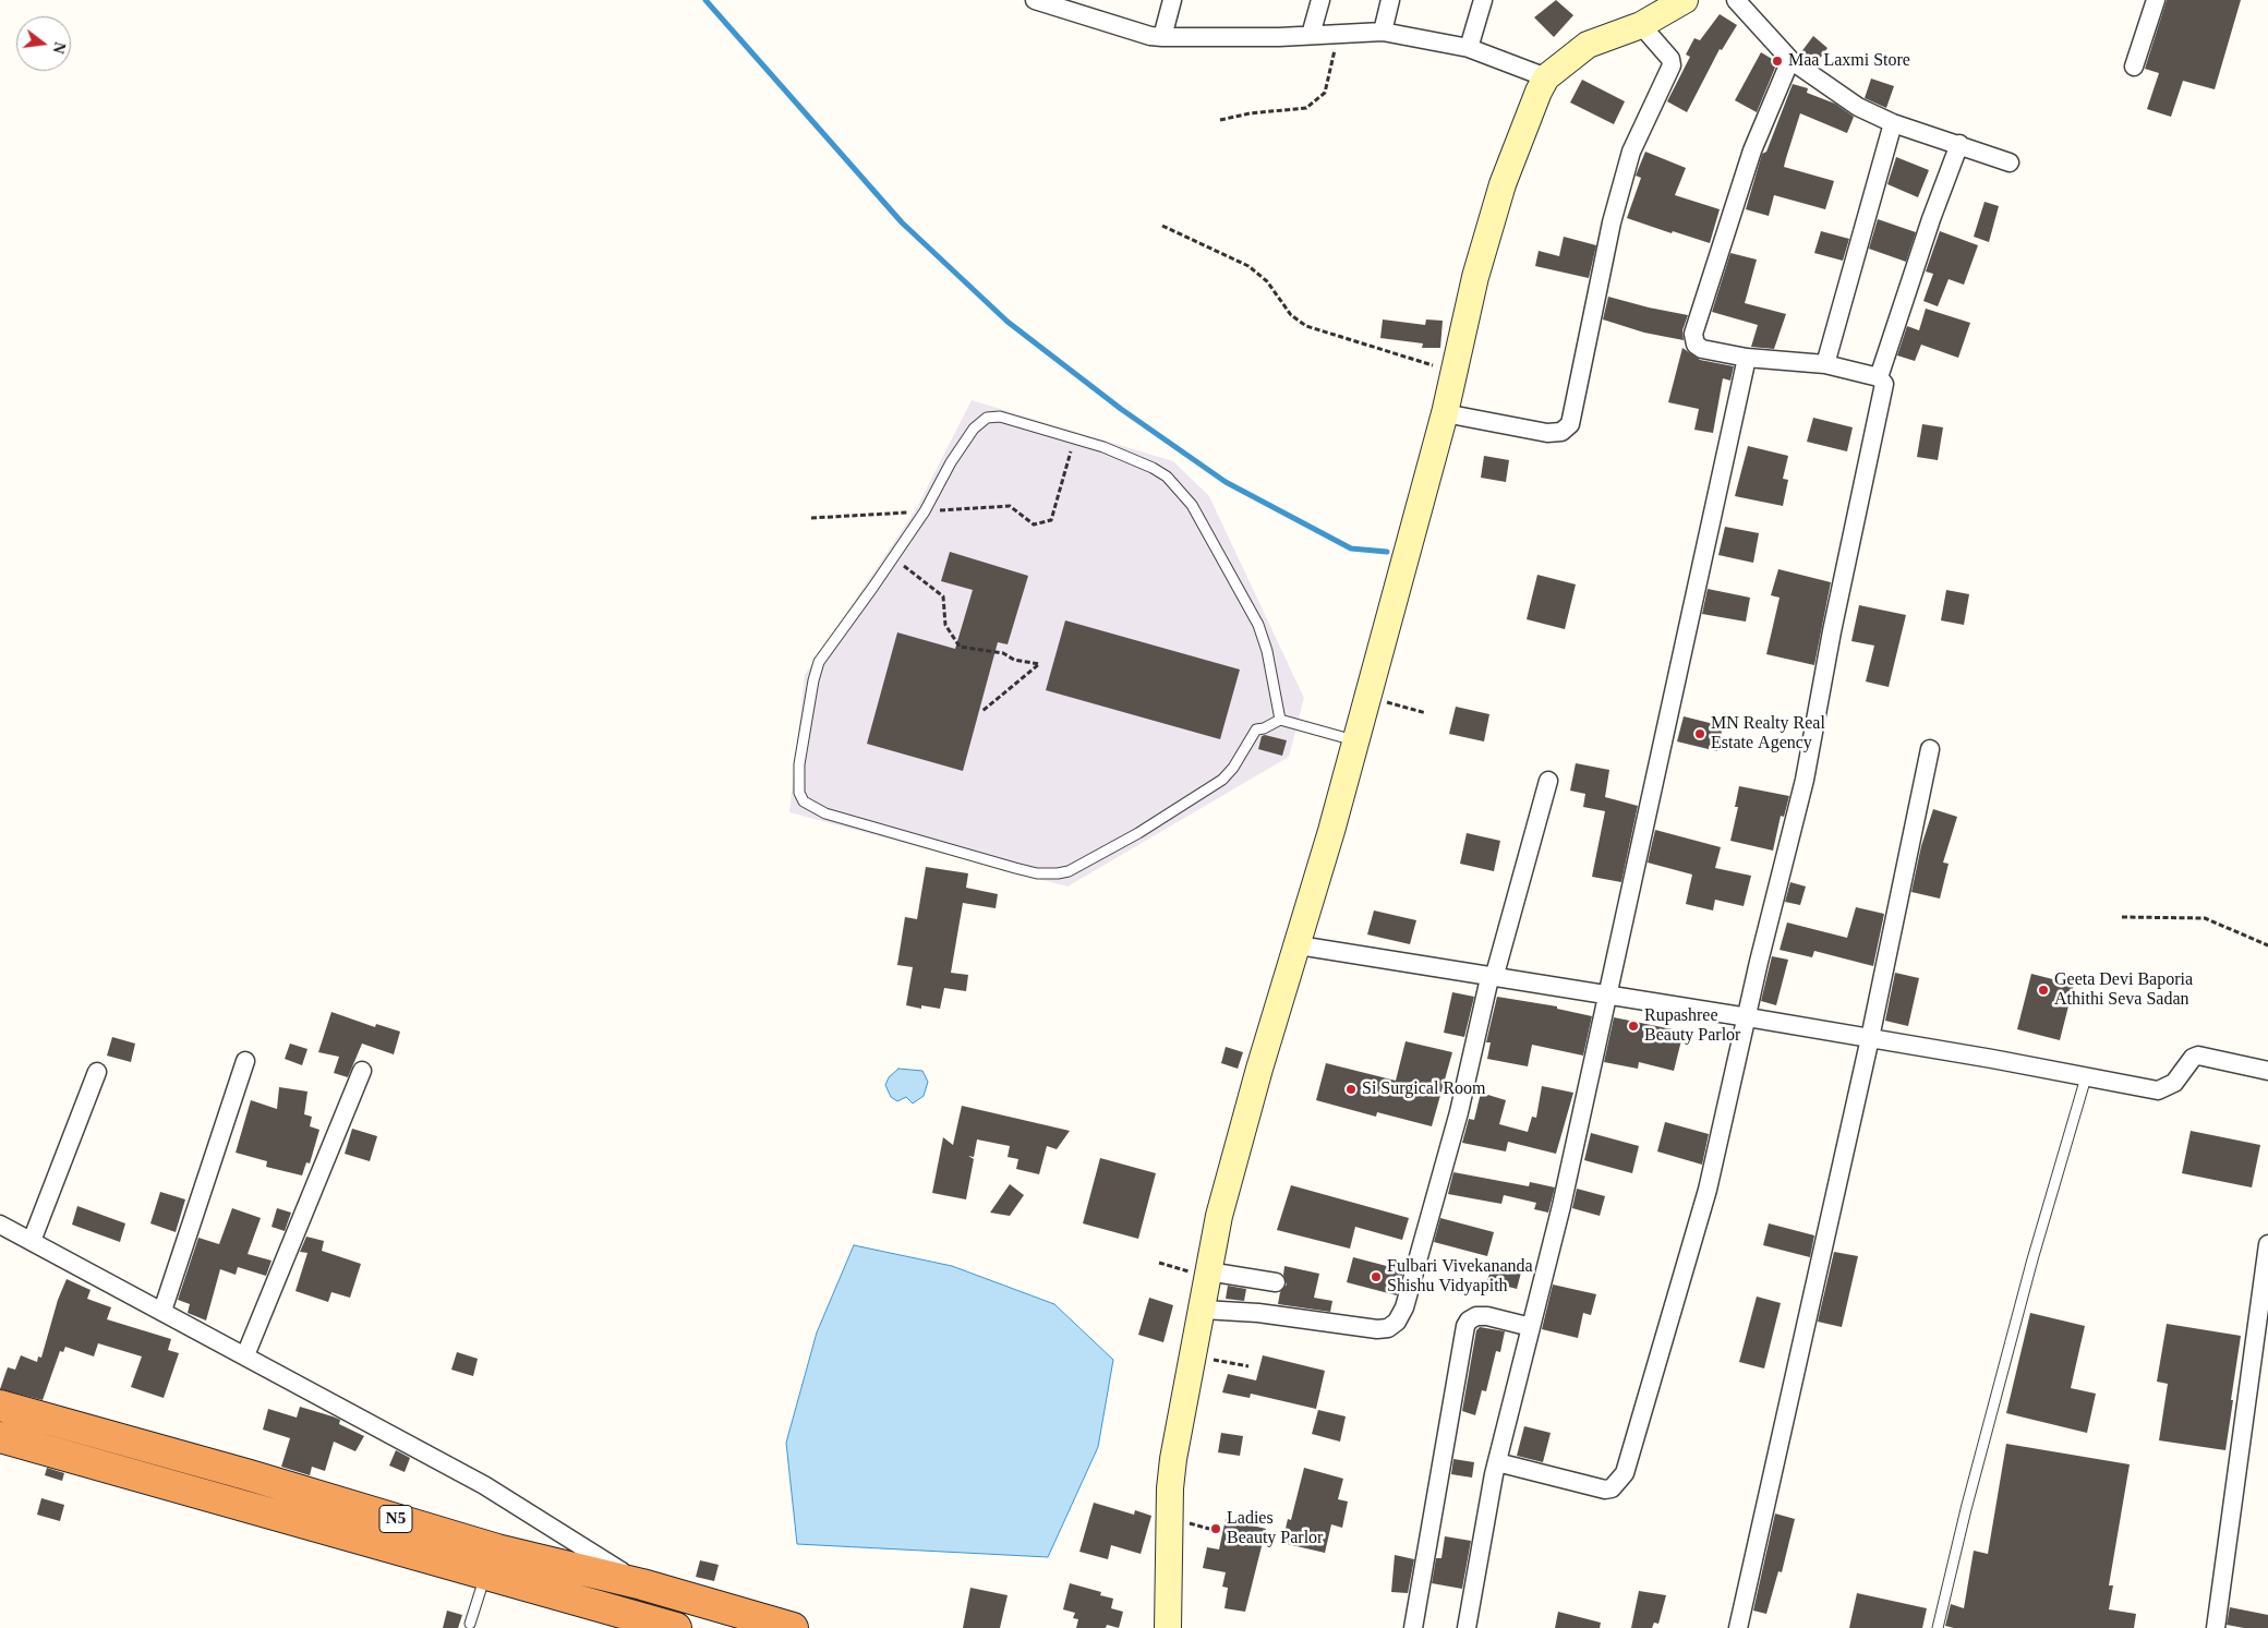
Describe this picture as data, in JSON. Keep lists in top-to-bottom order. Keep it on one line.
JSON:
{"streets":{"highway":["N5"]},"places":["Maa Laxmi Store","MN Realty Real Estate Agency","Geeta Devi Baporia Athithi Seva Sadan","Rupashree Beauty Parlor","Si Surgical Room","Fulbari Vivekananda Shishu Vidyapith","Ladies Beauty Parlor"],"north":"right"}
